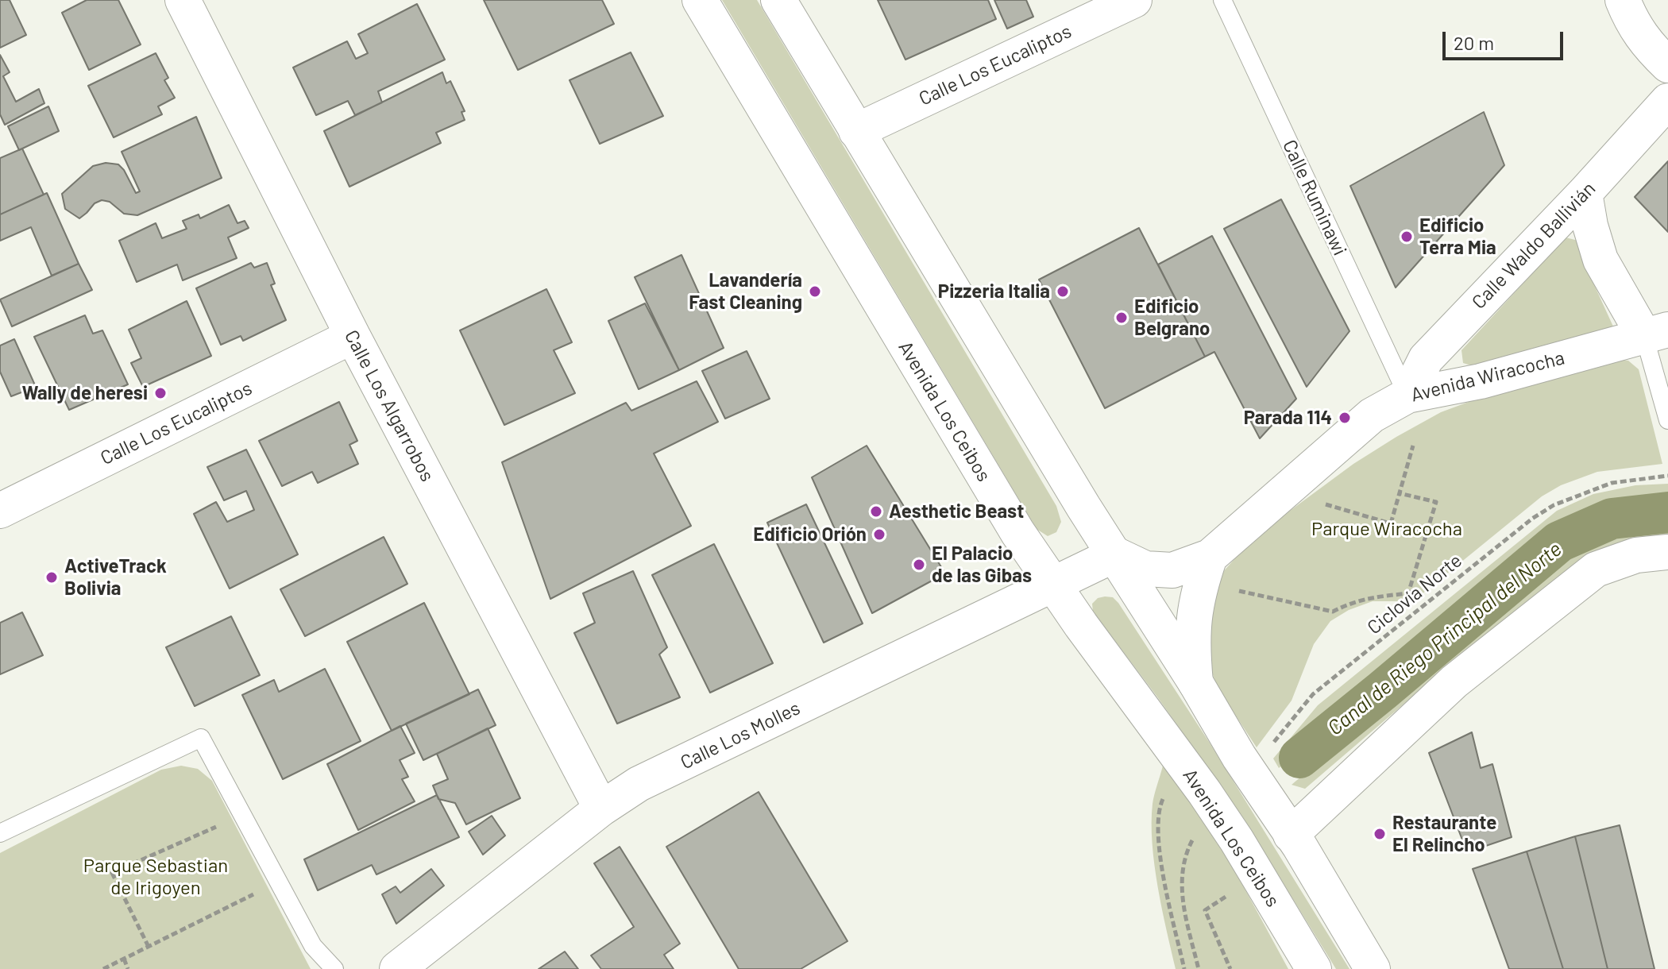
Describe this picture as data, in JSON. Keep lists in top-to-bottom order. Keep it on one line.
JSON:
{"streets":{"street":["Calle Los Eucaliptos","Calle Waldo Ballivián","Avenida Wiracocha","Calle Los Algarrobos","Avenida Los Ceibos","Calle Los Molles"],"lane":["Calle Ruminawi"],"path":["Ciclovía Norte"]},"crossings":[["Calle Los Eucaliptos","Calle Los Algarrobos"],["Calle Ruminawi","Calle Waldo Ballivián"],["Calle Ruminawi","Avenida Wiracocha"],["Calle Waldo Ballivián","Avenida Wiracocha"],["Avenida Wiracocha","Calle Los Molles"],["Calle Los Algarrobos","Calle Los Molles"],["Avenida Los Ceibos","Calle Los Molles"]],"water":["Canal de Riego Principal del Norte"],"parks":["Parque Wiracocha","Parque Sebastian de Irigoyen"],"places":["Edificio Terra Mia","Lavandería Fast Cleaning","Pizzeria Italia","Edificio Belgrano","Wally de heresi","Parada 114","Aesthetic Beast","Edificio Orión","El Palacio de las Gibas","ActiveTrack Bolivia","Restaurante El Relincho"],"scale_bar":"20 m"}
